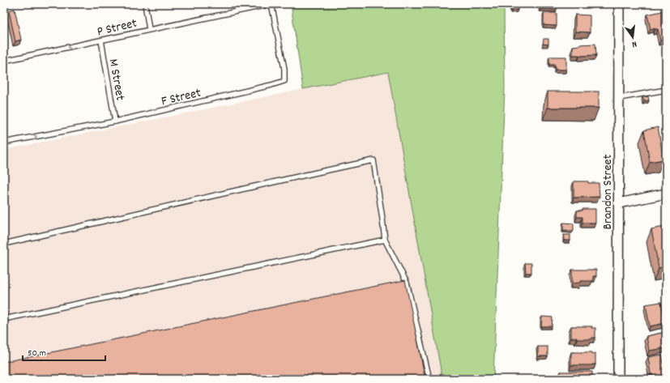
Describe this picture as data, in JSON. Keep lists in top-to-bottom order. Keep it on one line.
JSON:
{"streets":{"street":["Brandon Street"],"lane":["P Street","M Street","F Street"]},"crossings":[["P Street","M Street"],["P Street","F Street"],["M Street","F Street"]],"one_way":["P Street"],"scale_bar":"50 m","north":"bottom"}
